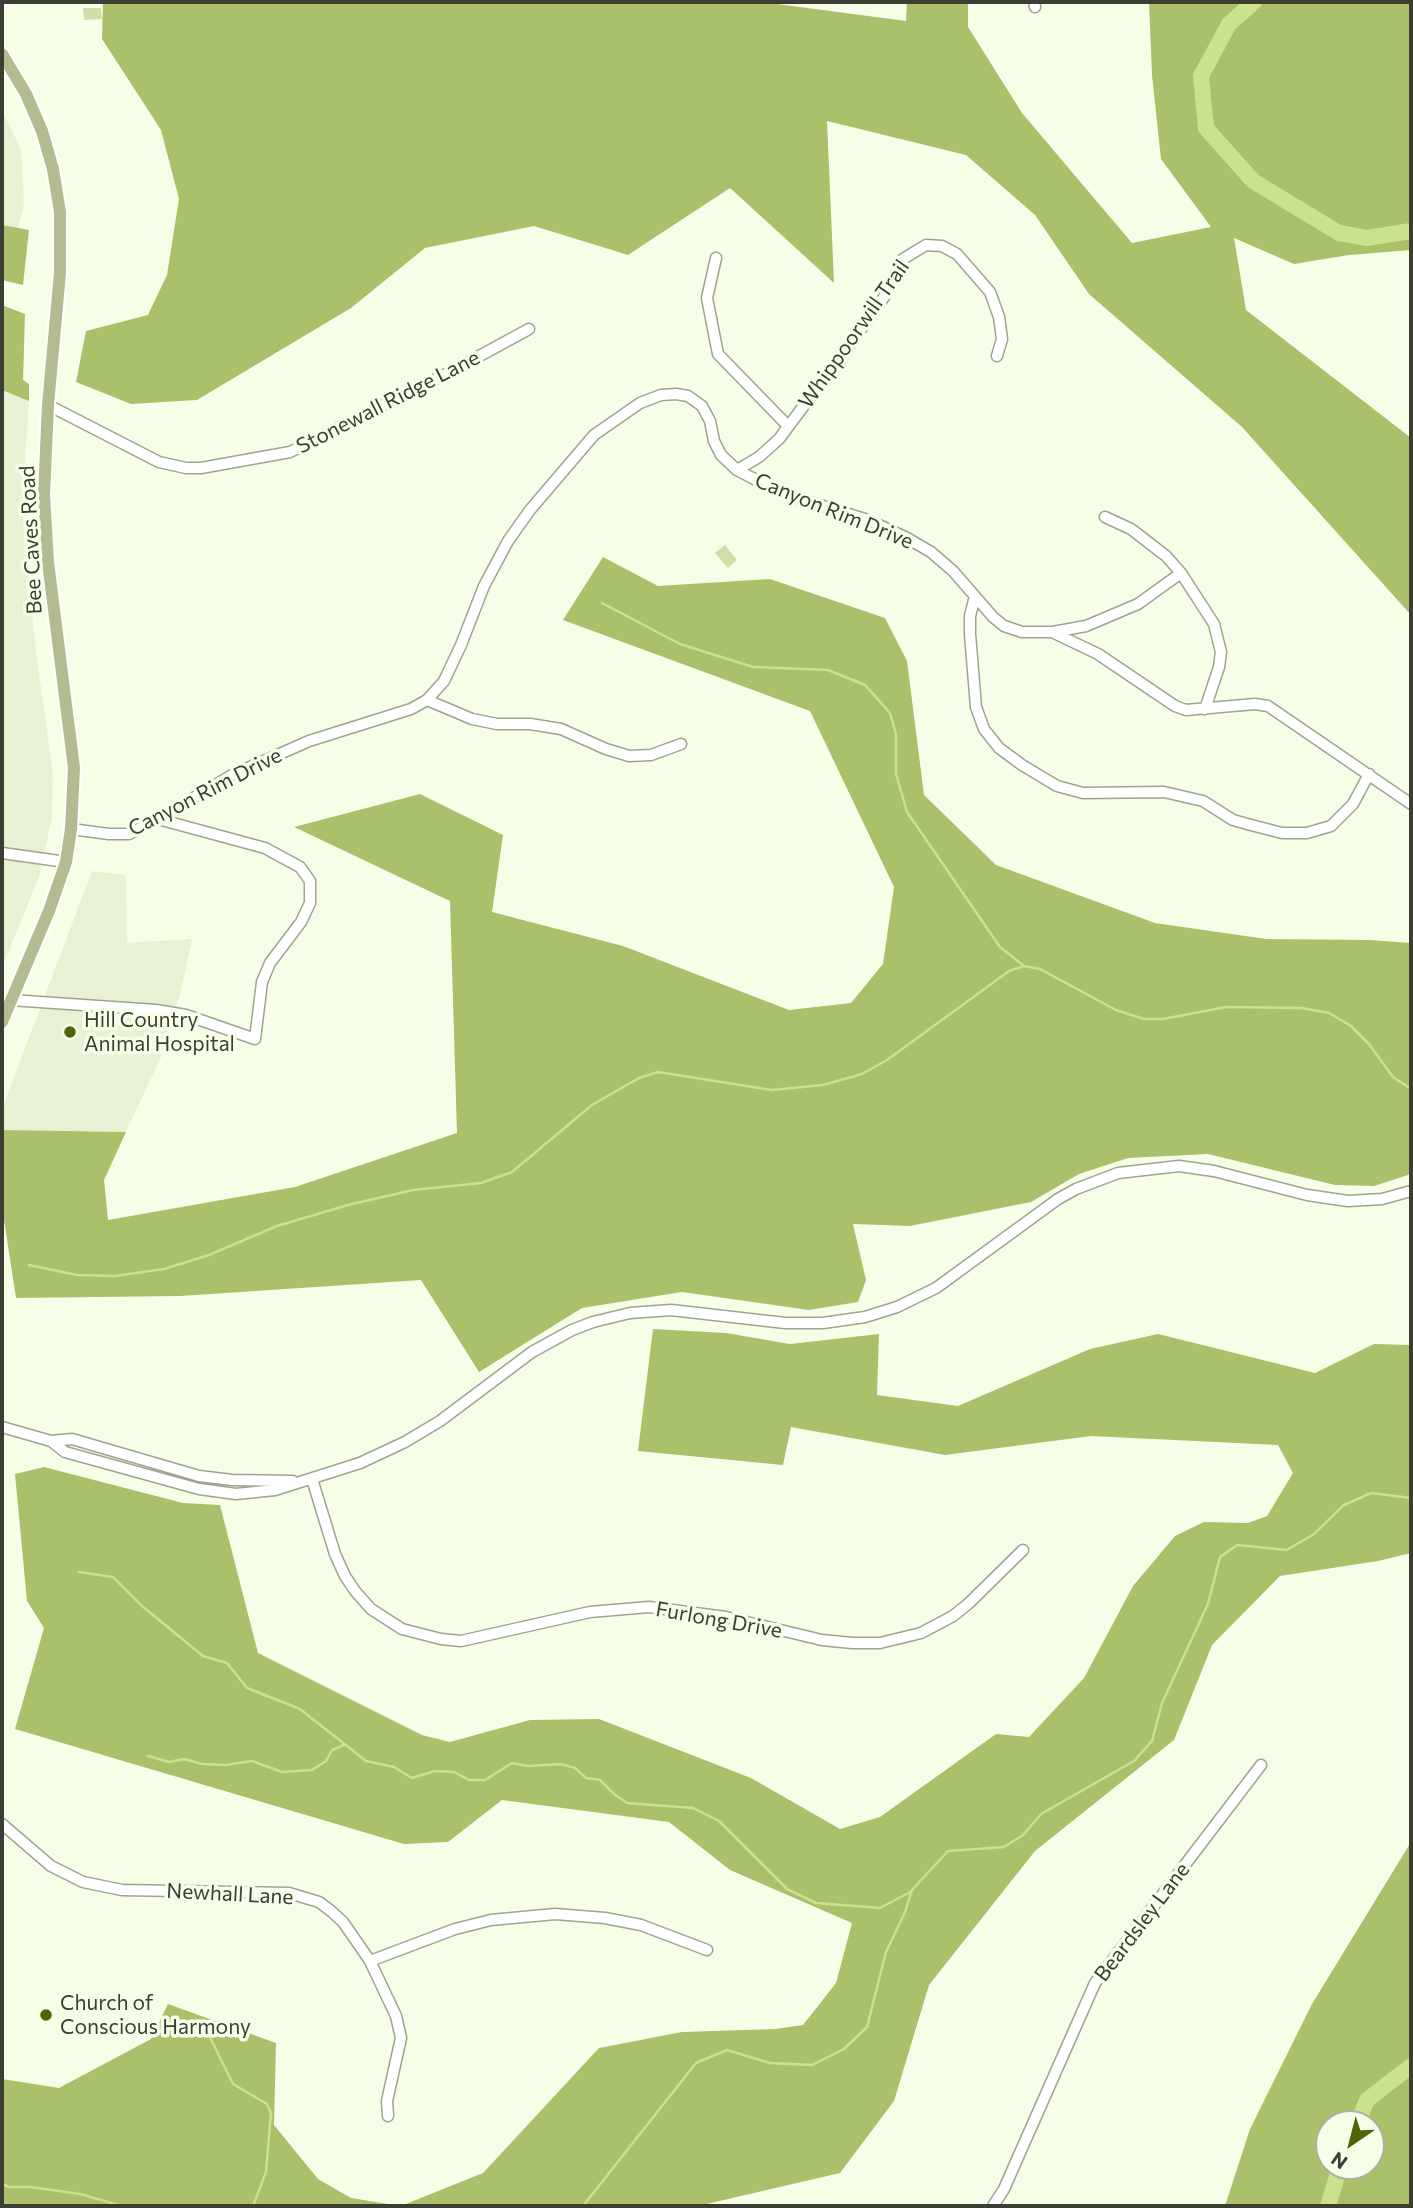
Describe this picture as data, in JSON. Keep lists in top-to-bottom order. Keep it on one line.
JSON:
{"streets":{"main road":["Bee Caves Road"],"street":["Whippoorwill Trail","Stonewall Ridge Lane","Canyon Rim Drive","Furlong Drive","Newhall Lane","Beardsley Lane"]},"crossings":[["Whippoorwill Trail","Canyon Rim Drive"],["Stonewall Ridge Lane","Bee Caves Road"],["Canyon Rim Drive","Bee Caves Road"]],"places":["Hill Country Animal Hospital","Church of Conscious Harmony"],"north":"bottom left"}
